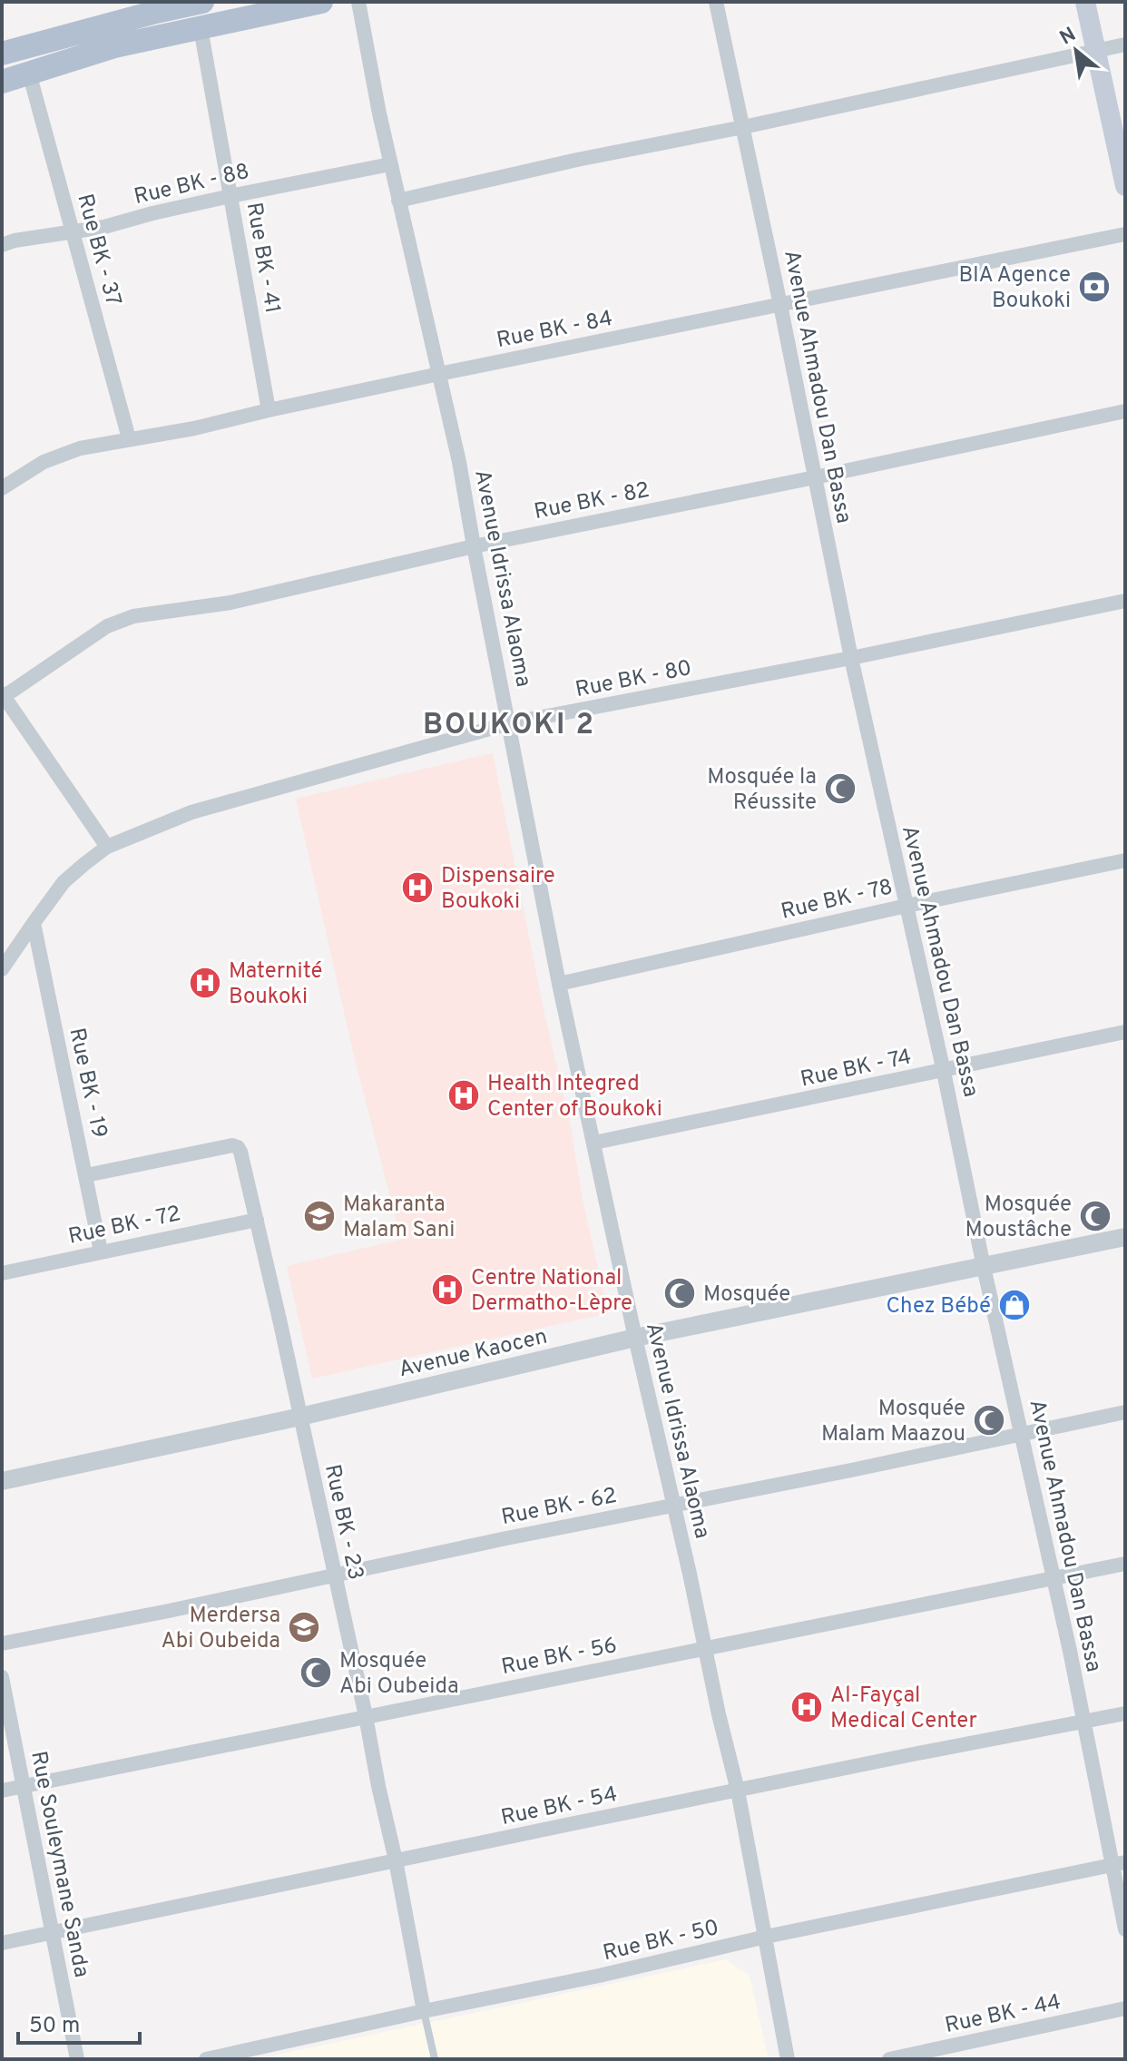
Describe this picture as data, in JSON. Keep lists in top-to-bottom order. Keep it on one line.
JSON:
{"streets":{"street":["Rue BK - 88","Rue BK - 37","Rue BK - 41","Rue BK - 84","Avenue Ahmadou Dan Bassa","Rue BK - 82","Avenue Idrissa Alaoma","Rue BK - 80","Rue BK - 78","Rue BK - 74","Rue BK - 19","Rue BK - 72","Avenue Kaocen","Rue BK - 62","Rue BK - 23","Rue BK - 56","Rue BK - 54","Rue Souleymane Sanda","Rue BK - 50","Rue BK - 44"]},"crossings":[["Rue BK - 88","Rue BK - 37"],["Rue BK - 88","Rue BK - 41"],["Rue BK - 88","Avenue Idrissa Alaoma"],["Rue BK - 37","Rue BK - 84"],["Rue BK - 41","Rue BK - 84"],["Rue BK - 84","Avenue Ahmadou Dan Bassa"],["Rue BK - 84","Avenue Idrissa Alaoma"],["Avenue Ahmadou Dan Bassa","Rue BK - 82"],["Avenue Ahmadou Dan Bassa","Rue BK - 80"],["Avenue Ahmadou Dan Bassa","Rue BK - 78"],["Avenue Ahmadou Dan Bassa","Rue BK - 74"],["Avenue Ahmadou Dan Bassa","Avenue Kaocen"],["Avenue Ahmadou Dan Bassa","Rue BK - 62"],["Avenue Ahmadou Dan Bassa","Rue BK - 56"],["Avenue Ahmadou Dan Bassa","Rue BK - 54"],["Avenue Ahmadou Dan Bassa","Rue BK - 50"],["Rue BK - 82","Avenue Idrissa Alaoma"],["Avenue Idrissa Alaoma","Rue BK - 80"],["Avenue Idrissa Alaoma","Rue BK - 78"],["Avenue Idrissa Alaoma","Rue BK - 74"],["Avenue Idrissa Alaoma","Avenue Kaocen"],["Avenue Idrissa Alaoma","Rue BK - 62"],["Avenue Idrissa Alaoma","Rue BK - 56"],["Avenue Idrissa Alaoma","Rue BK - 54"],["Avenue Idrissa Alaoma","Rue BK - 50"],["Rue BK - 80","Rue BK - 19"],["Rue BK - 19","Rue BK - 72"],["Rue BK - 19","Rue BK - 23"],["Rue BK - 72","Rue BK - 23"],["Avenue Kaocen","Rue BK - 23"],["Rue BK - 62","Rue BK - 23"],["Rue BK - 23","Rue BK - 56"],["Rue BK - 23","Rue BK - 54"],["Rue BK - 23","Rue BK - 50"],["Rue BK - 56","Rue Souleymane Sanda"],["Rue BK - 54","Rue Souleymane Sanda"]],"districts":["BOUKOKI 2"],"places":{"bank":["BIA Agence Boukoki"],"mosque":["Mosquée la Réussite","Mosquée Moustâche","Mosquée","Mosquée Malam Maazou","Mosquée Abi Oubeida"],"hospital":["Dispensaire Boukoki","Maternité Boukoki","Health Integred Center of Boukoki","Centre National Dermatho-Lèpre","Al-Fayçal Medical Center"],"school or university":["Makaranta Malam Sani","Merdersa Abi Oubeida"],"shop":["Chez Bébé"]},"scale_bar":"50 m","north":"top left"}
